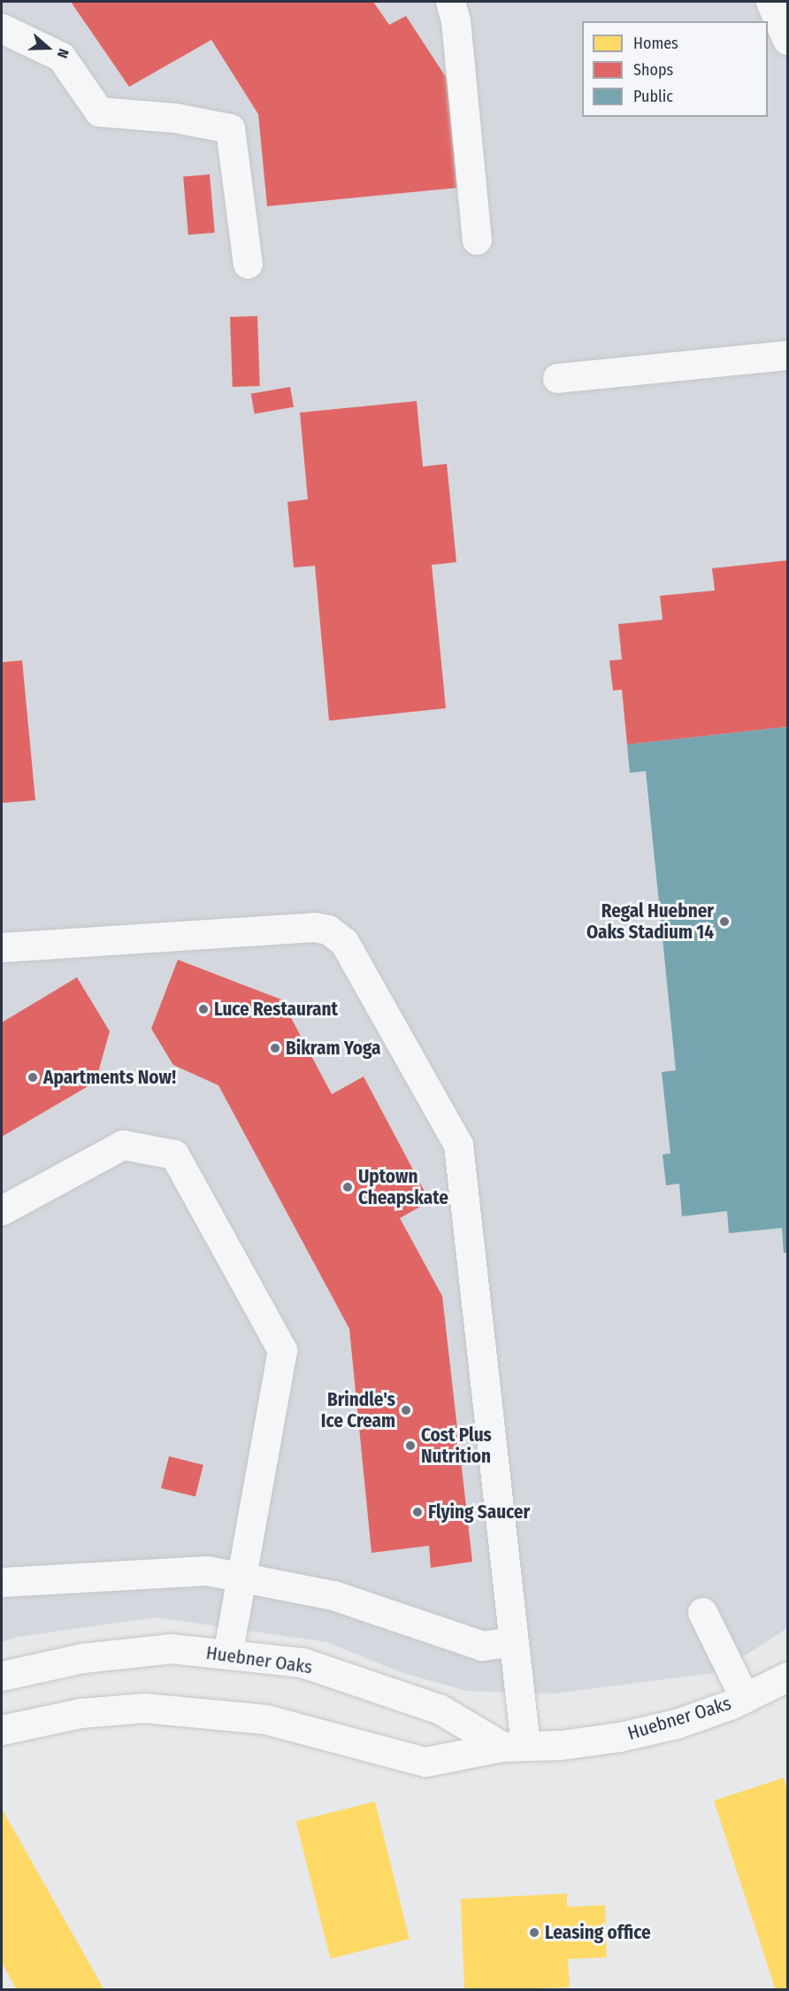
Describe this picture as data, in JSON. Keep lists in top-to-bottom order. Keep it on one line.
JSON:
{"streets":{"street":["Huebner Oaks"]},"places":["Regal Huebner Oaks Stadium 14","Luce Restaurant","Bikram Yoga","Apartments Now!","Uptown Cheapskate","Brindle's Ice Cream","Cost Plus Nutrition","Flying Saucer","Leasing office"],"legend":["Homes","Shops","Public"],"north":"right"}
